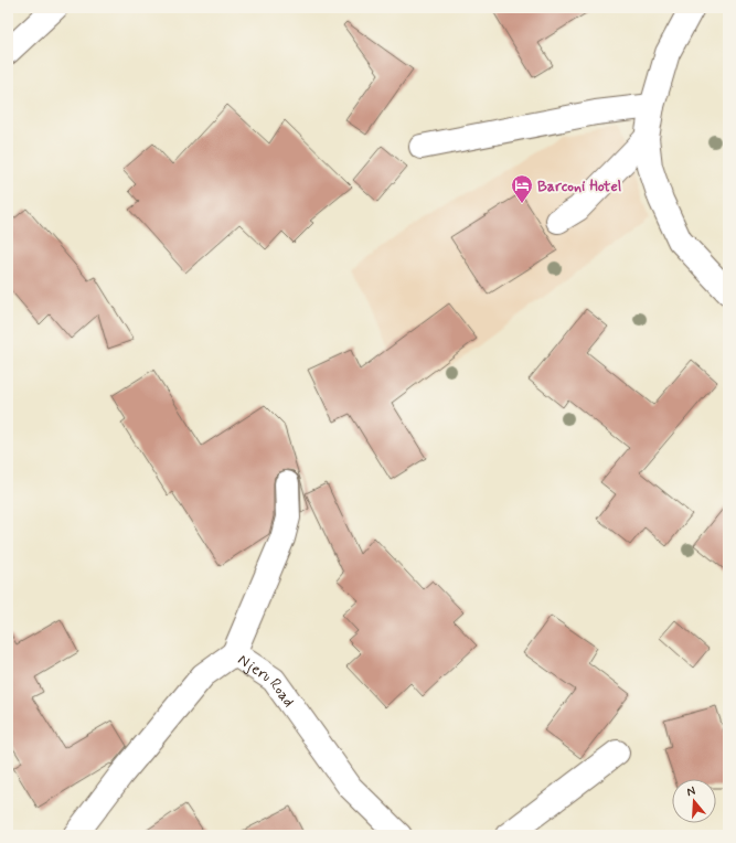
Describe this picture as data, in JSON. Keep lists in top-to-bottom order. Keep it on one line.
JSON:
{"streets":{"street":["Njeru Road"]},"places":{"hotel":["Barconi Hotel"]},"north":"top"}
